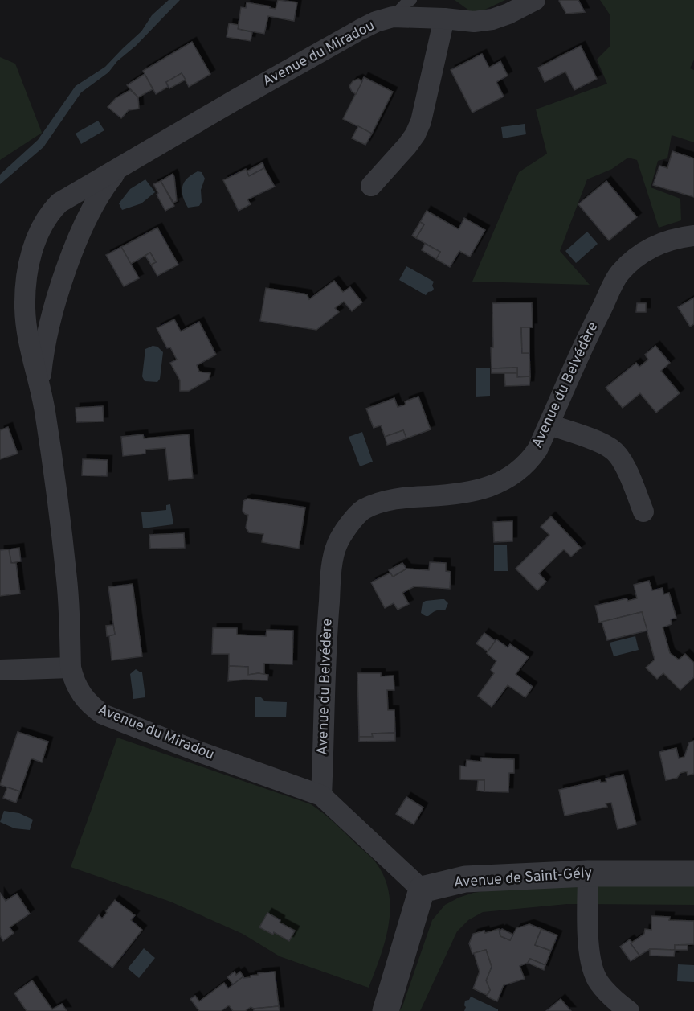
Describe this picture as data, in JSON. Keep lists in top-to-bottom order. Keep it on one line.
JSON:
{"streets":{"street":["Avenue du Miradou","Avenue du Belvédère","Avenue de Saint-Gély"]},"crossings":[["Avenue du Miradou","Avenue du Belvédère"],["Avenue du Miradou","Avenue de Saint-Gély"]]}
